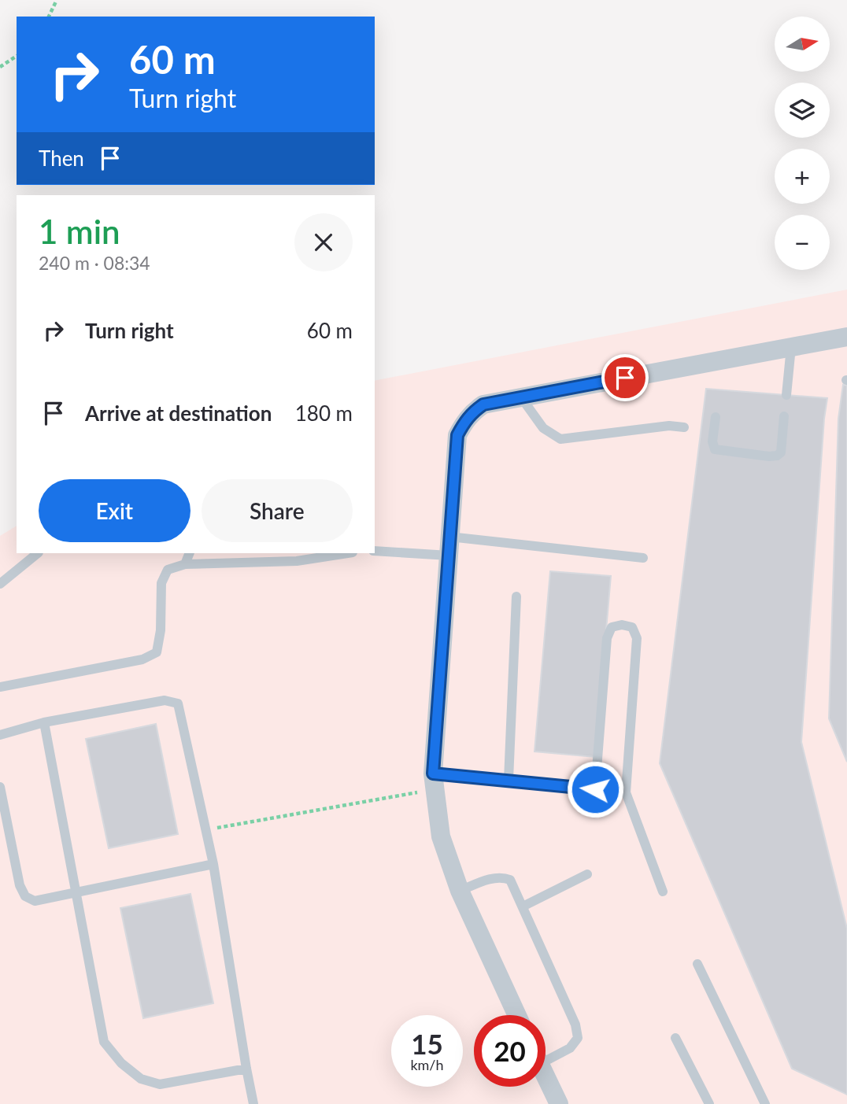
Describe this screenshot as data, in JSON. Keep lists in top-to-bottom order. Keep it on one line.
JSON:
{"north":"right","page":{"map_buttons":["+","−"],"turn":["60 m","Turn right"],"then":"Then","heading":["1 min","240 m · 08:34"],"list":[{"name":"Turn right","value":"60 m"},{"name":"Arrive at destination","value":"180 m"}],"buttons":["Exit","Share"],"speed":"15 km/h","limit":"20"}}
